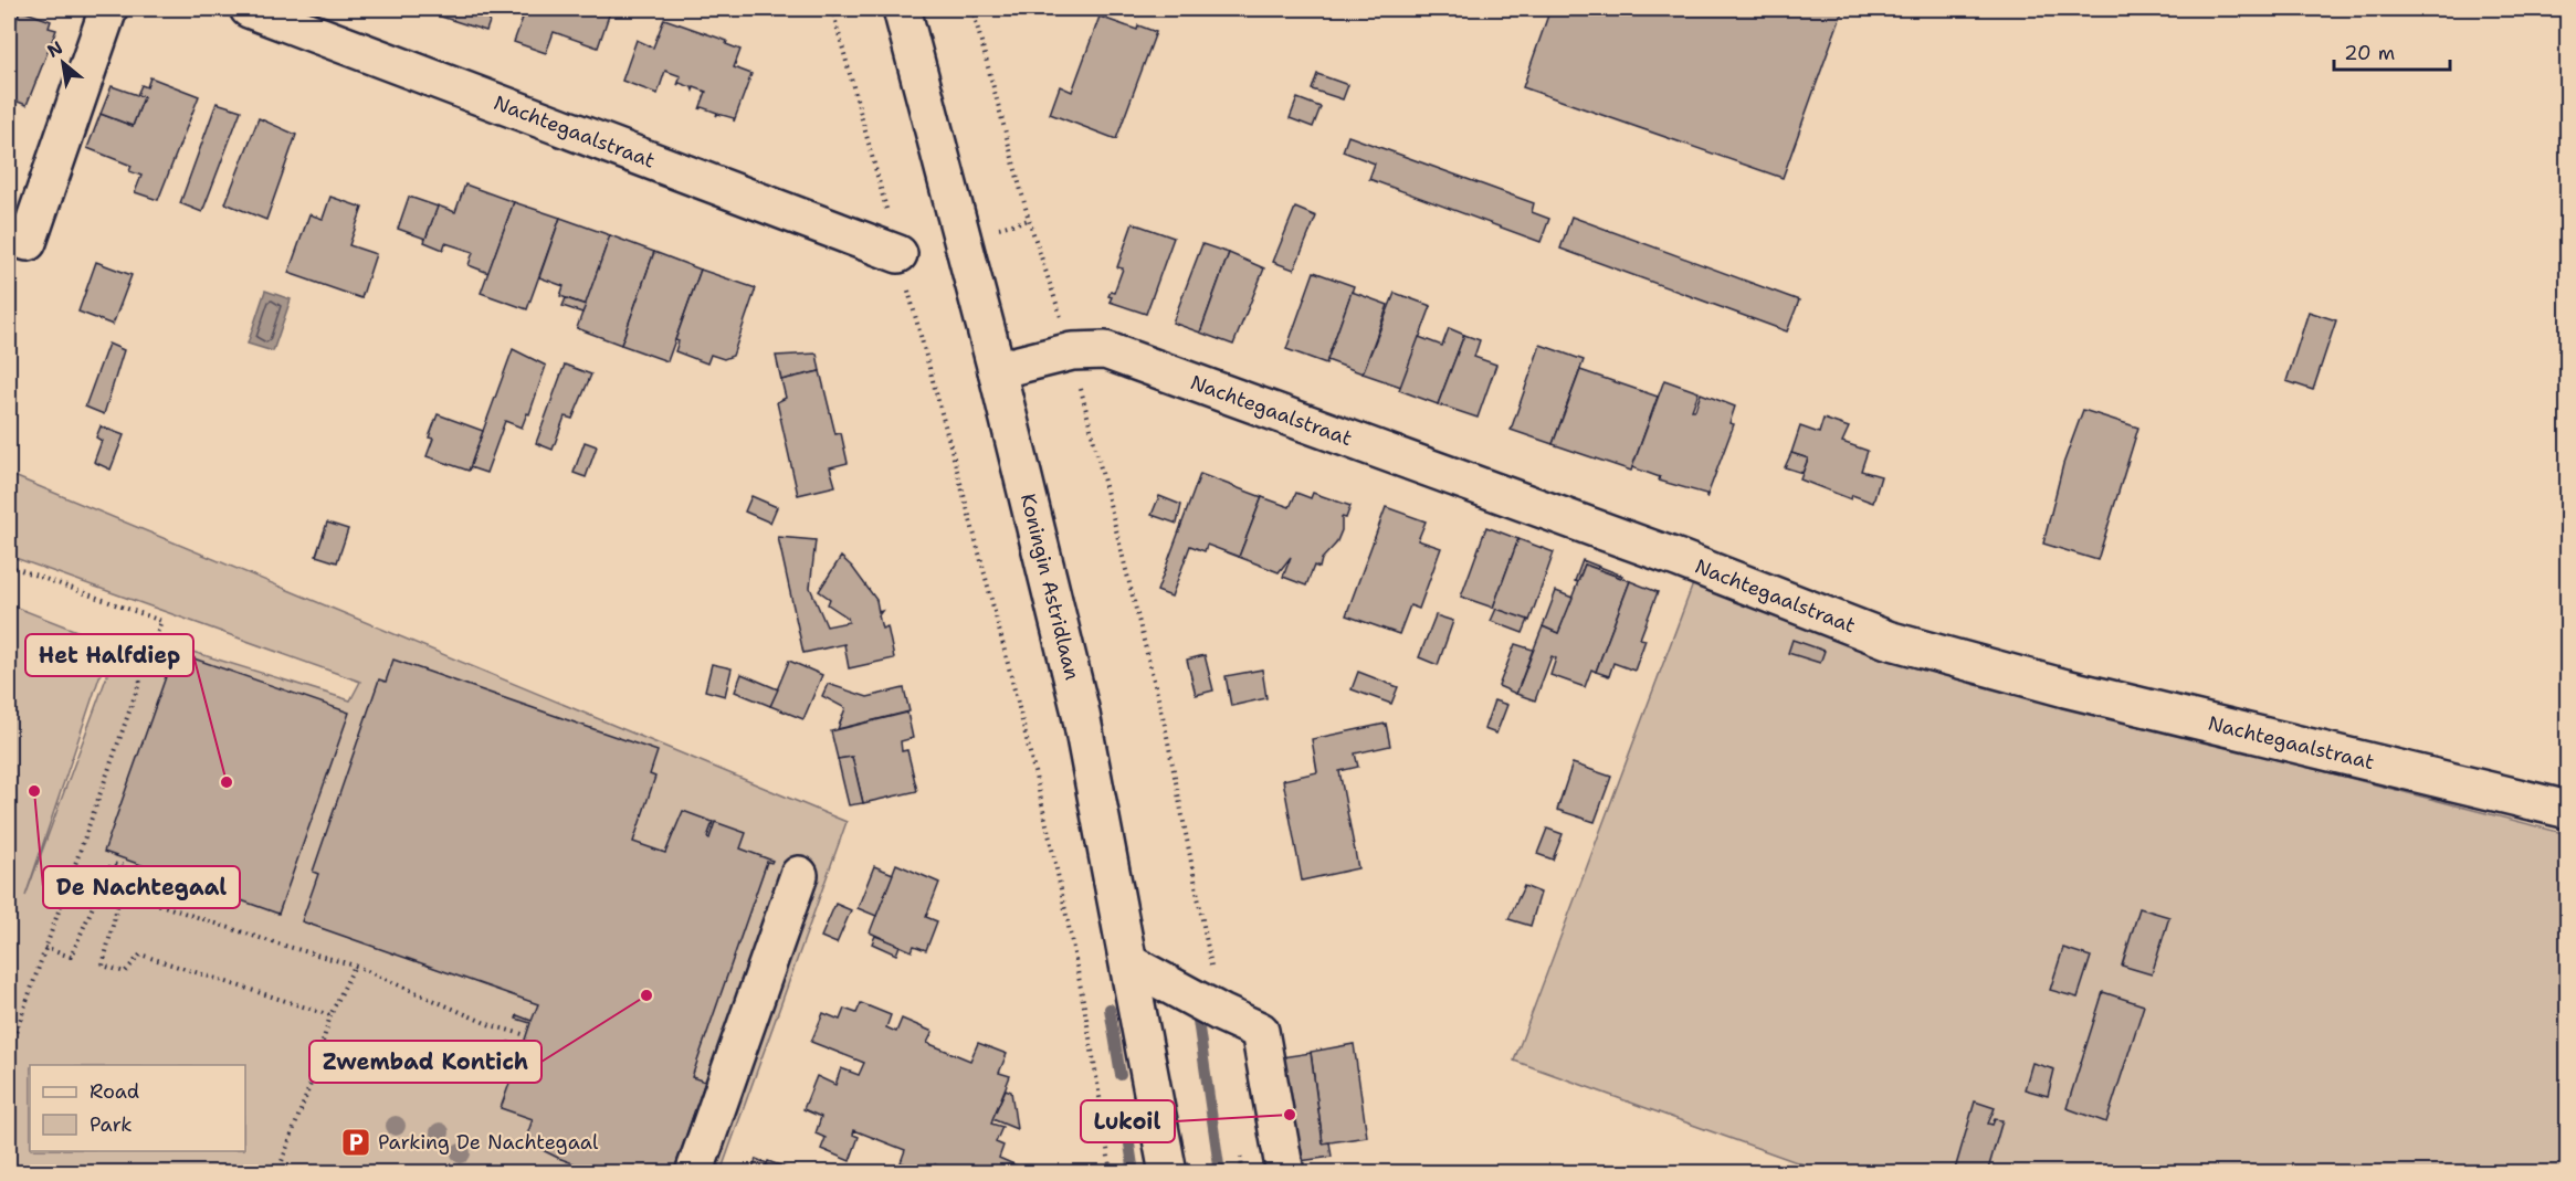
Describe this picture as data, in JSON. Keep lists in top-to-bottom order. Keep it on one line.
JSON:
{"streets":{"street":["Nachtegaalstraat","Koningin Astridlaan"]},"crossings":[["Nachtegaalstraat","Koningin Astridlaan"]],"places":{"other":["Het Halfdiep","De Nachtegaal","Zwembad Kontich","Lukoil"],"parking":["Parking De Nachtegaal"]},"legend":["Road","Park"],"scale_bar":"20 m","north":"top left"}
